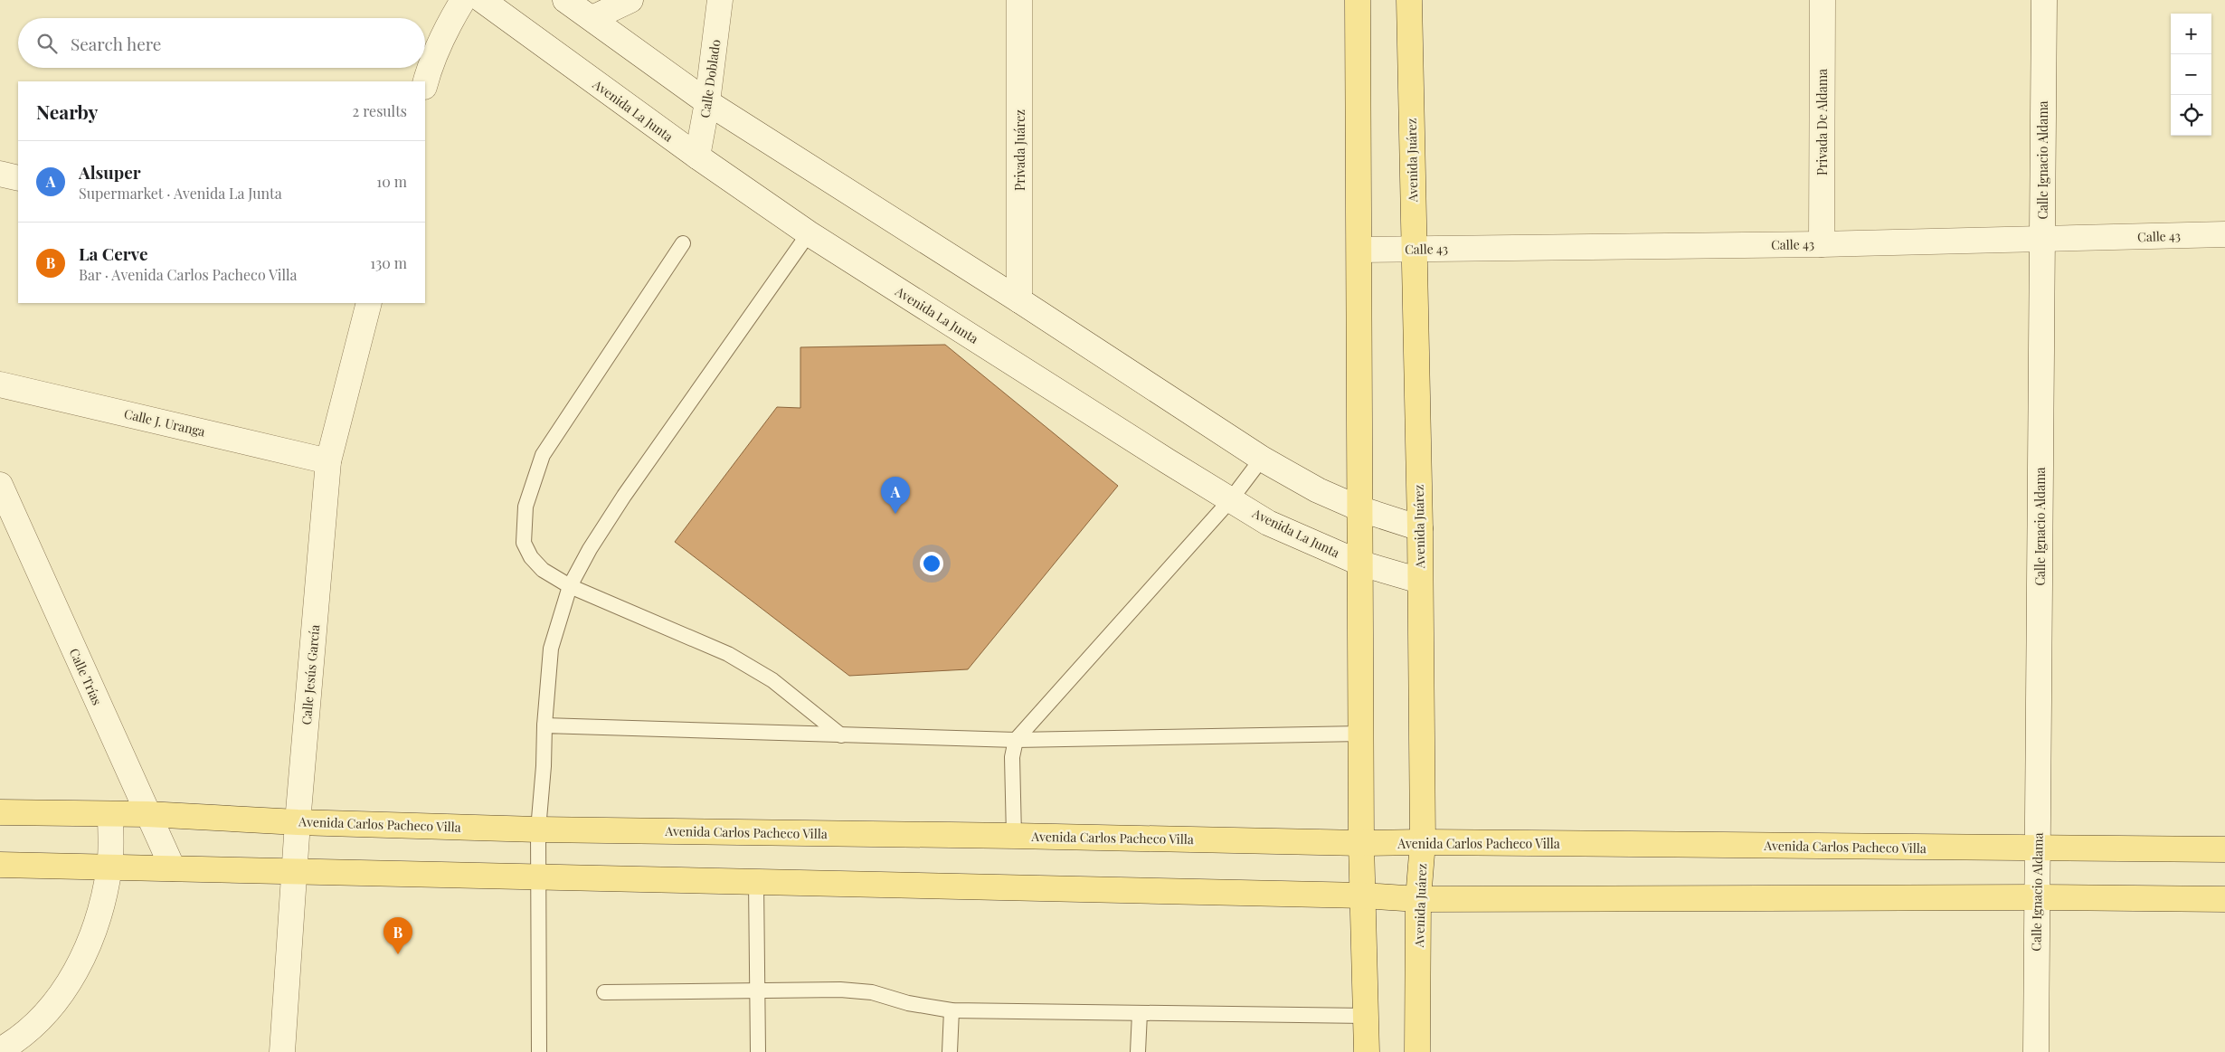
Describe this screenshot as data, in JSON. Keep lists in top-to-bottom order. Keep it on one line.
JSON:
{"streets":{"main road":["Avenida Juárez","Avenida Carlos Pacheco Villa"],"street":["Calle Doblado","Avenida La Junta","Privada De Aldama","Privada Juárez","Calle Ignacio Aldama","Calle 43","Calle J. Uranga","Calle Jesús García","Calle Trías"]},"crossings":[["Calle Doblado","Avenida La Junta"],["Avenida La Junta","Avenida Juárez"],["Privada De Aldama","Calle 43"],["Avenida Juárez","Calle 43"],["Avenida Juárez","Avenida Carlos Pacheco Villa"],["Calle Ignacio Aldama","Calle 43"],["Calle Ignacio Aldama","Avenida Carlos Pacheco Villa"],["Calle J. Uranga","Calle Jesús García"],["Calle Jesús García","Avenida Carlos Pacheco Villa"],["Calle Trías","Avenida Carlos Pacheco Villa"]],"page":{"map_buttons":["+","−"],"search":"Search here","heading":["Nearby","2 results"],"list":[{"mark":"A","name":"Alsuper","note":"Supermarket · Avenida La Junta","value":"10 m"},{"mark":"B","name":"La Cerve","note":"Bar · Avenida Carlos Pacheco Villa","value":"130 m"}],"pins":["A","B"]}}
